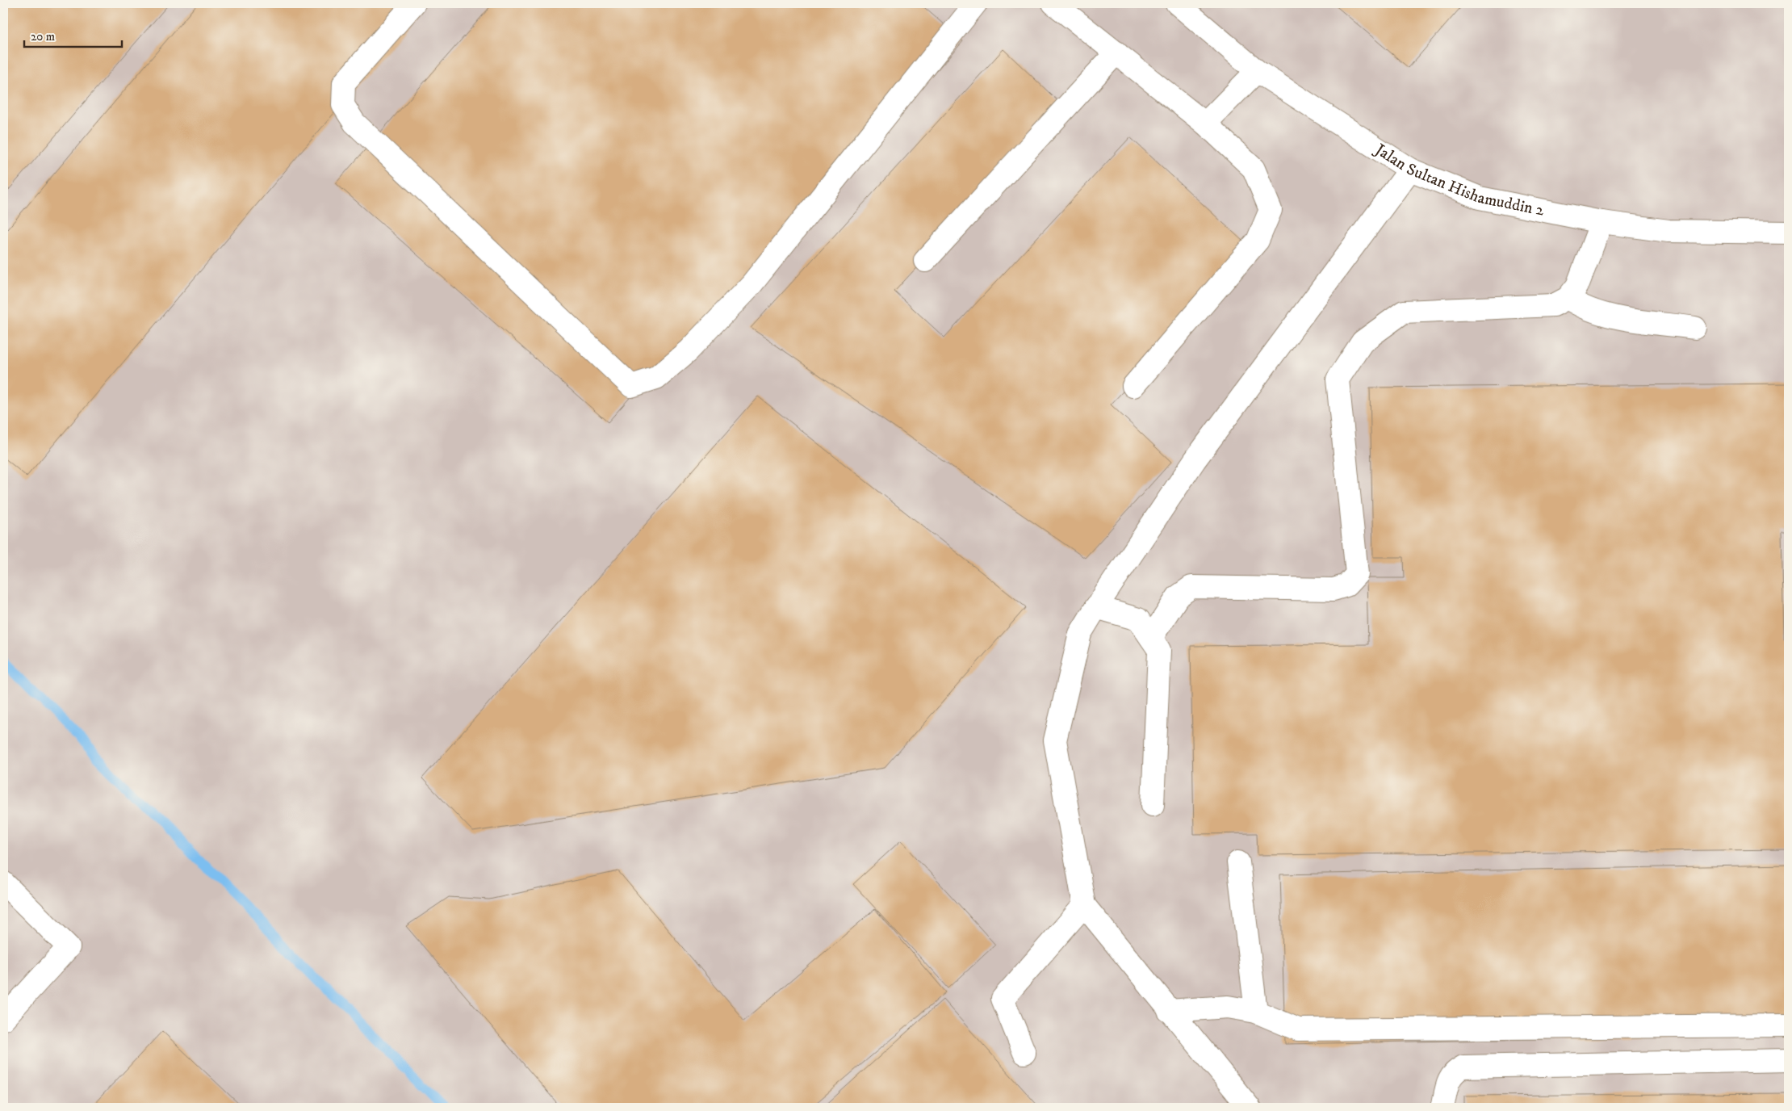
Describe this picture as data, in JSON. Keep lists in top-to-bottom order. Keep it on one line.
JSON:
{"streets":{"street":["Jalan Sultan Hishamuddin 2"]},"scale_bar":"20 m"}
